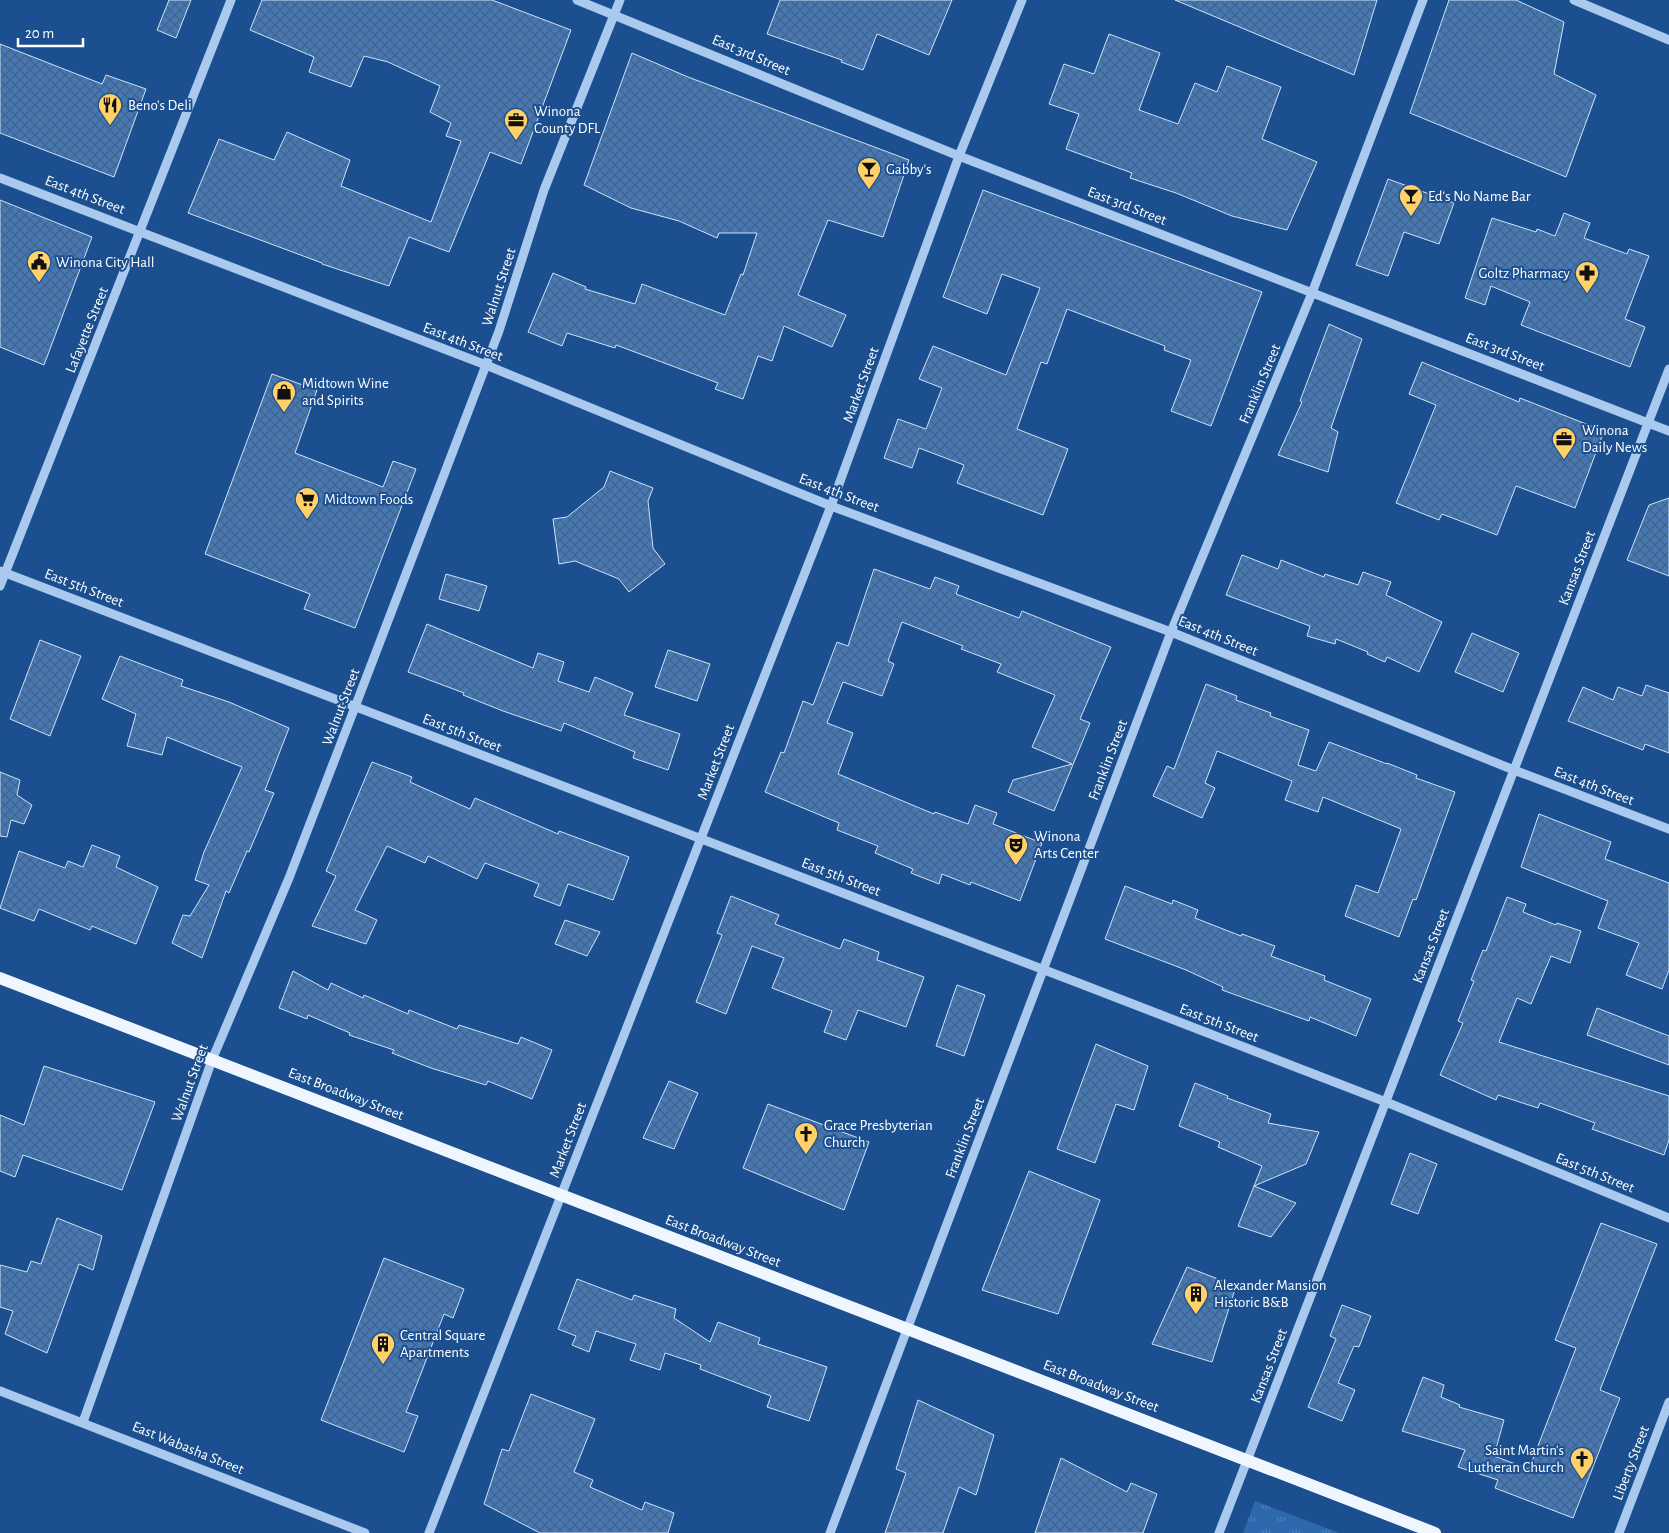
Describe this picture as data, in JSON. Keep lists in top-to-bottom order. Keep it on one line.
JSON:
{"streets":{"main road":["East Broadway Street"],"street":["East 3rd Street","East 4th Street","Walnut Street","Lafayette Street","Franklin Street","Market Street","Kansas Street","East 5th Street","East Wabasha Street","Liberty Street"]},"crossings":[["East 3rd Street","Walnut Street"],["East 3rd Street","Franklin Street"],["East 3rd Street","Market Street"],["East 3rd Street","Kansas Street"],["East 4th Street","Walnut Street"],["East 4th Street","Lafayette Street"],["East 4th Street","Franklin Street"],["East 4th Street","Market Street"],["East 4th Street","Kansas Street"],["Walnut Street","East 5th Street"],["Walnut Street","East Broadway Street"],["Walnut Street","East Wabasha Street"],["Lafayette Street","East 5th Street"],["Franklin Street","East 5th Street"],["Franklin Street","East Broadway Street"],["Market Street","East 5th Street"],["Market Street","East Broadway Street"],["Kansas Street","East 5th Street"],["Kansas Street","East Broadway Street"]],"places":{"restaurant":["Beno's Deli"],"office":["Winona County DFL","Winona Daily News"],"bar":["Gabby's","Ed's No Name Bar"],"public building":["Winona City Hall"],"pharmacy":["Goltz Pharmacy"],"shop":["Midtown Wine and Spirits"],"supermarket":["Midtown Foods"],"theatre":["Winona Arts Center"],"church":["Grace Presbyterian Church","Saint Martin's Lutheran Church"],"building":["Alexander Mansion Historic B&B","Central Square Apartments"]},"scale_bar":"20 m"}
